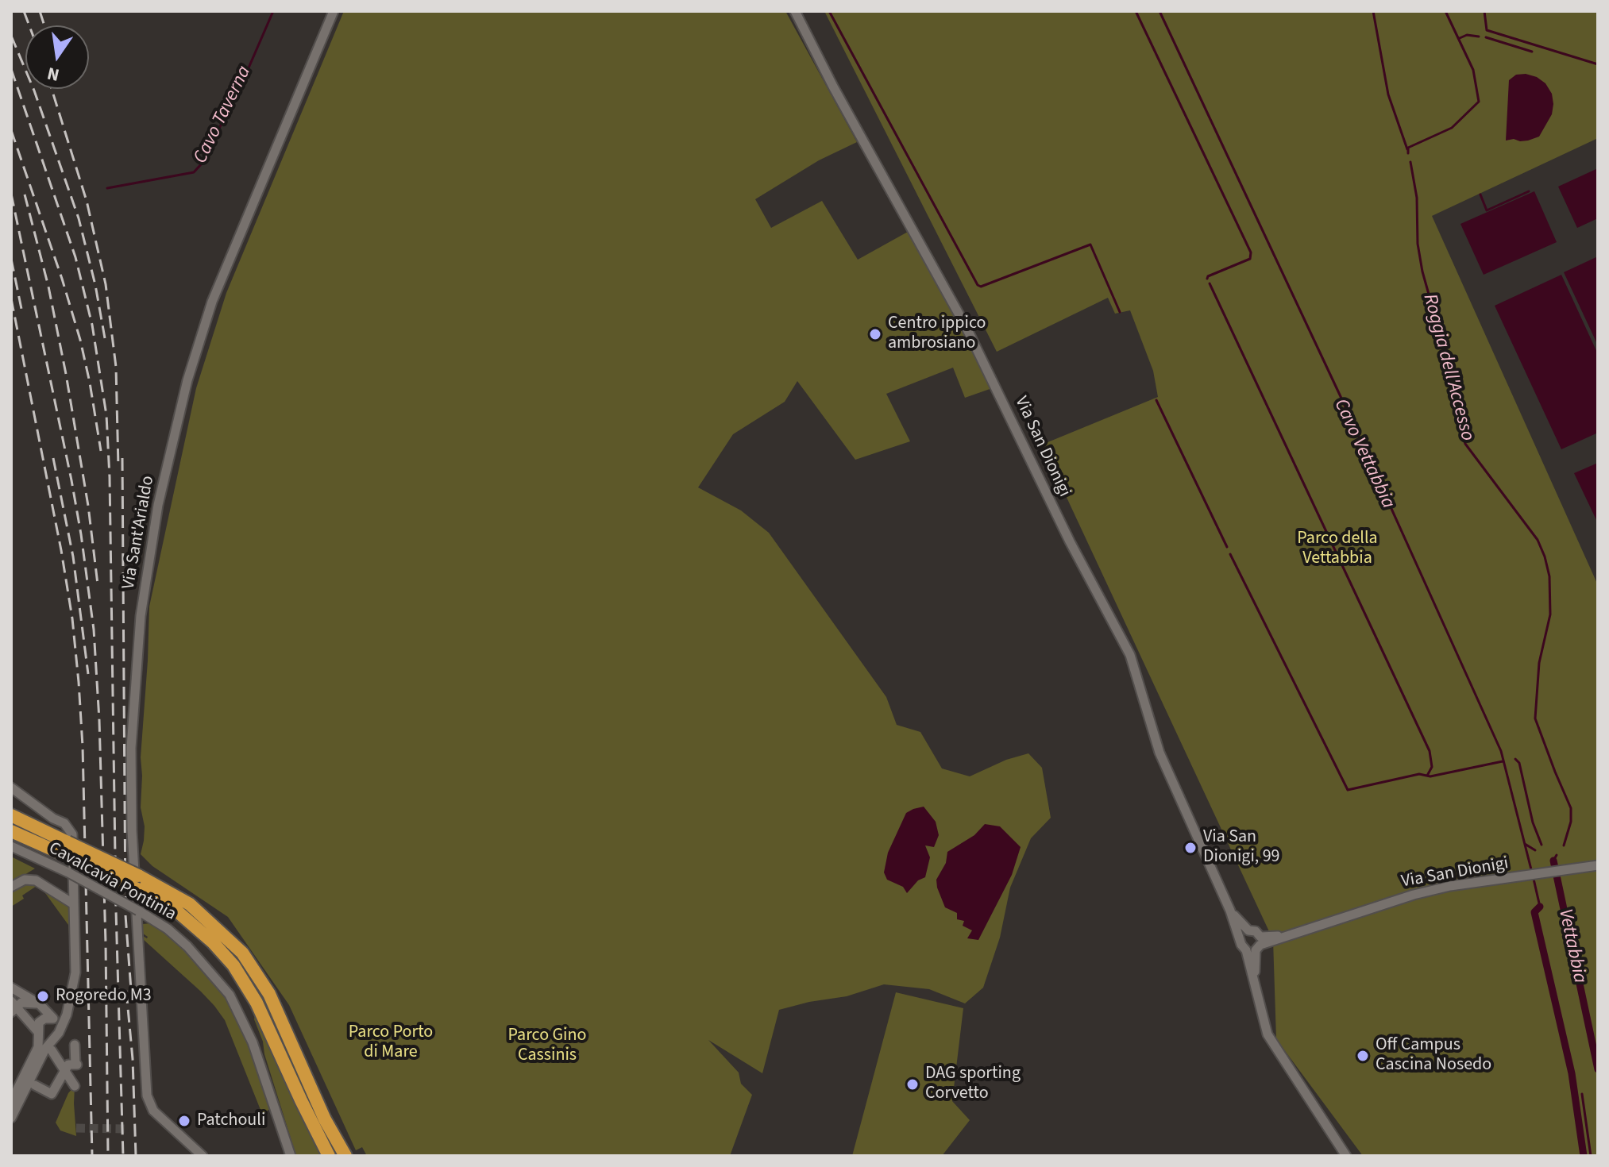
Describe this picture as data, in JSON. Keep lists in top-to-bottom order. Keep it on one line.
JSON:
{"streets":{"street":["Via San Dionigi","Via Sant'Arialdo","Cavalcavia Pontinia"]},"water":["Cavo Taverna","Roggia dell'Accesso","Cavo Vettabbia","Vettabbia"],"parks":["Parco della Vettabbia","Parco Porto di Mare","Parco Gino Cassinis"],"places":["Centro ippico ambrosiano","Via San Dionigi, 99","Rogoredo M3","Off Campus Cascina Nosedo","DAG sporting Corvetto","Patchouli"],"north":"bottom"}
